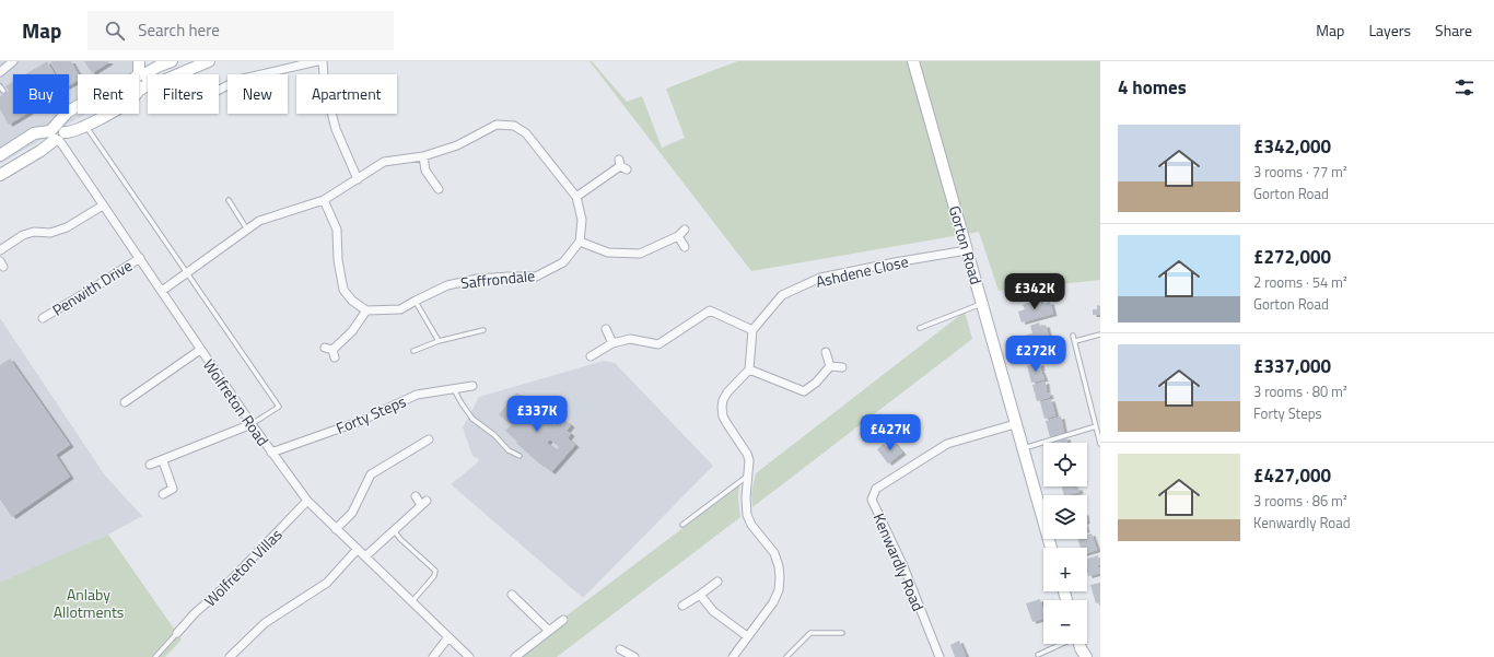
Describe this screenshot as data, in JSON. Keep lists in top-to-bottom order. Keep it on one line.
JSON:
{"streets":{"main road":["Gorton Road"],"street":["Ashdene Close","Saffrondale","Penwith Drive","Wolfreton Road","Forty Steps","Kenwardly Road","Wolfreton Villas"]},"crossings":[["Gorton Road","Ashdene Close"],["Gorton Road","Kenwardly Road"],["Penwith Drive","Wolfreton Road"],["Wolfreton Road","Forty Steps"],["Wolfreton Road","Wolfreton Villas"]],"parks":["Anlaby Allotments"],"page":{"header":"Map","search":"Search here","nav":["Map","Layers","Share"],"heading":"4 homes","chip":["Buy","Rent","Filters","New","Apartment"],"list":[{"name":"£342,000","note":"3 rooms · 77 m² · Gorton Road"},{"name":"£272,000","note":"2 rooms · 54 m² · Gorton Road"},{"name":"£337,000","note":"3 rooms · 80 m² · Forty Steps"},{"name":"£427,000","note":"3 rooms · 86 m² · Kenwardly Road"}],"price":["£342K","£272K","£337K","£427K"],"map_buttons":["+","−"]}}
